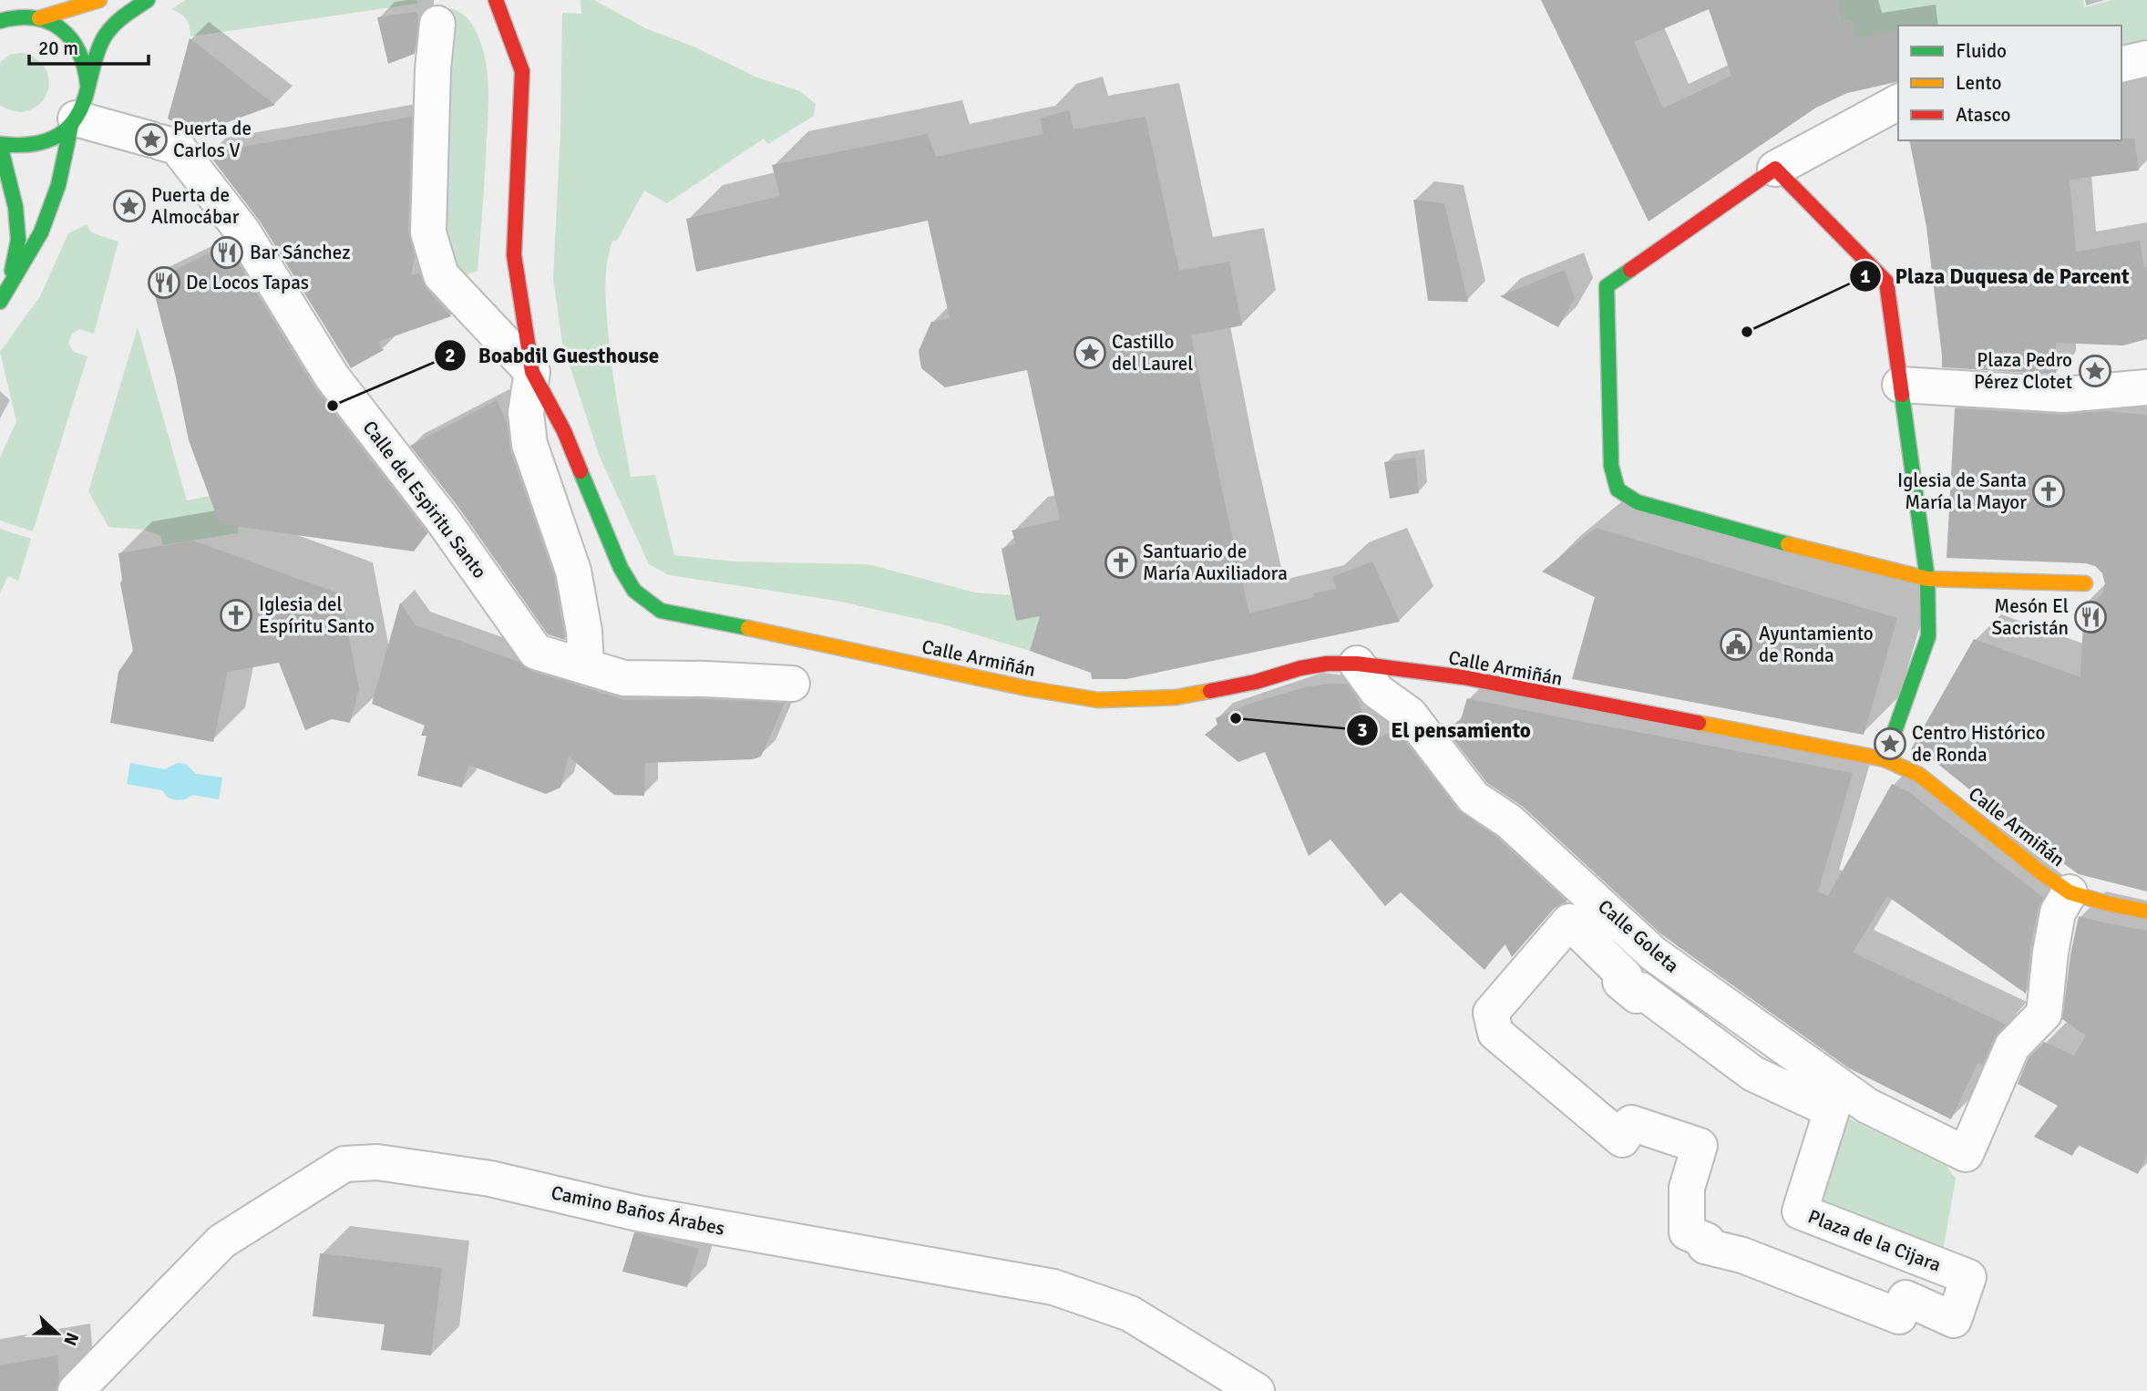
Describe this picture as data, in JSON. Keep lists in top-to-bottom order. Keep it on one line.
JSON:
{"streets":{"street":["Calle del Espiritu Santo","Calle Armiñán","Calle Goleta","Camino Baños Árabes","Plaza de la Cijara"]},"crossings":[["Calle Armiñán","Calle Goleta"]],"places":{"place":["Puerta de Carlos V","Puerta de Almocábar","Castillo del Laurel","Plaza Pedro Pérez Clotet","Centro Histórico de Ronda"],"restaurant":["Bar Sánchez","De Locos Tapas","Mesón El Sacristán"],"other":["Plaza Duquesa de Parcent","Boabdil Guesthouse","El pensamiento"],"church":["Iglesia de Santa María la Mayor","Santuario de María Auxiliadora","Iglesia del Espíritu Santo"],"public building":["Ayuntamiento de Ronda"]},"legend":["Fluido","Lento","Atasco"],"scale_bar":"20 m","north":"right"}
